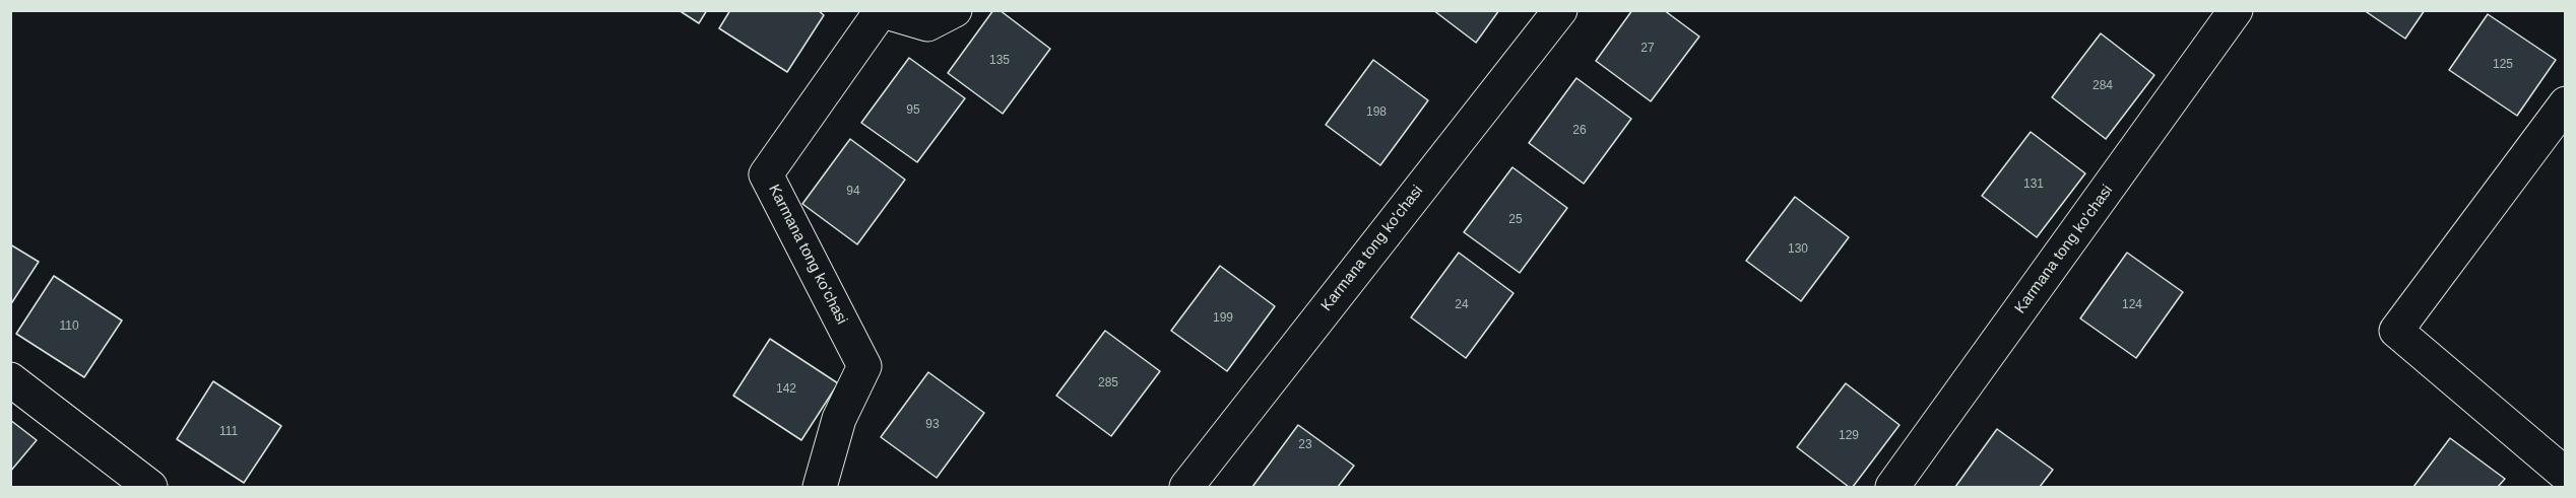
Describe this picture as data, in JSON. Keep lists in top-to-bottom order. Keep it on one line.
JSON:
{"streets":{"street":["Karmana tong ko'chasi"]},"house_numbers":["27","135","125","284","95","198","26","131","94","25","130","24","124","199","110","285","142","93","111","129","23"]}
